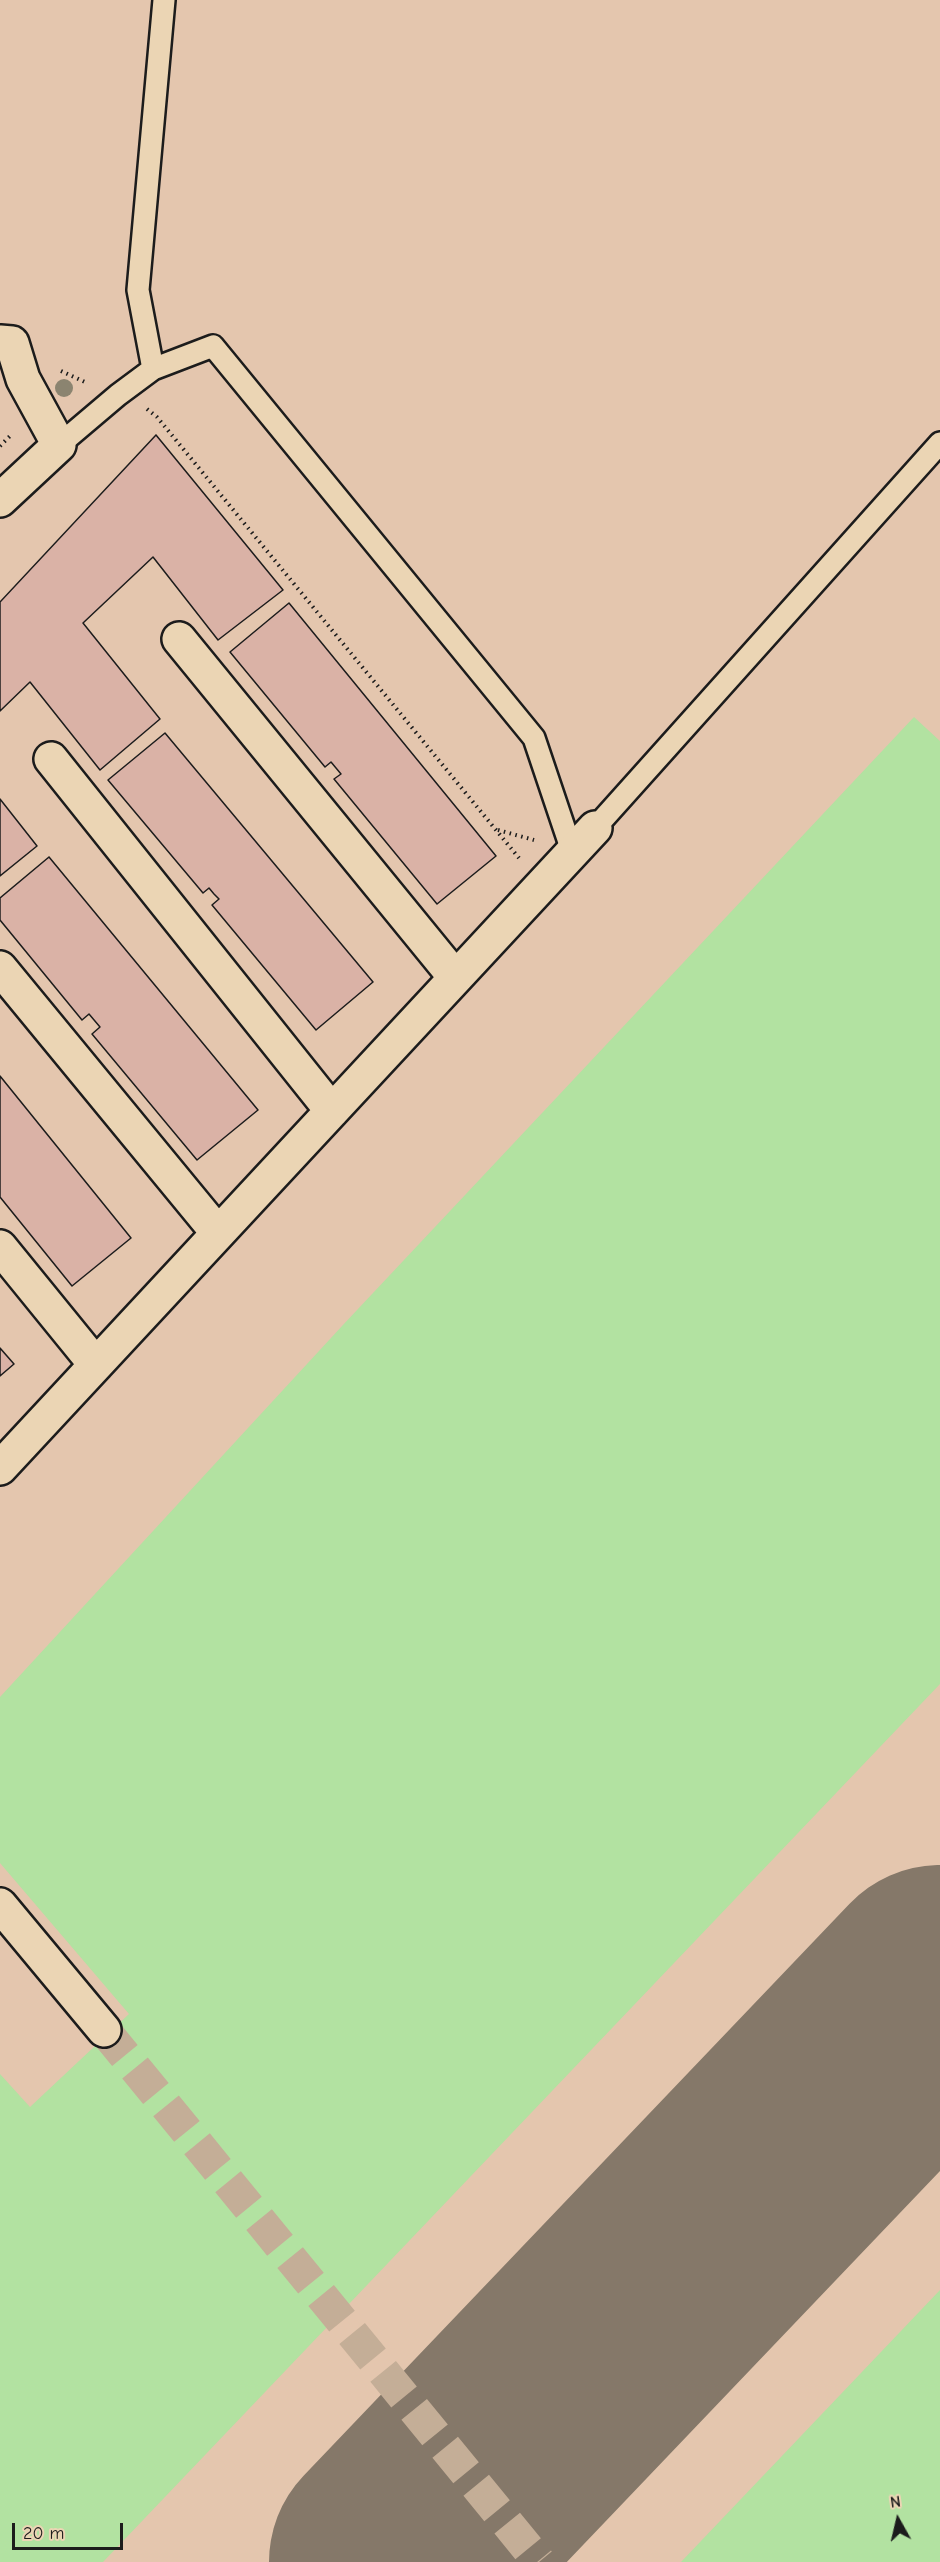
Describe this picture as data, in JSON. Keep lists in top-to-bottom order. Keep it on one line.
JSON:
{"scale_bar":"20 m","north":"top"}
